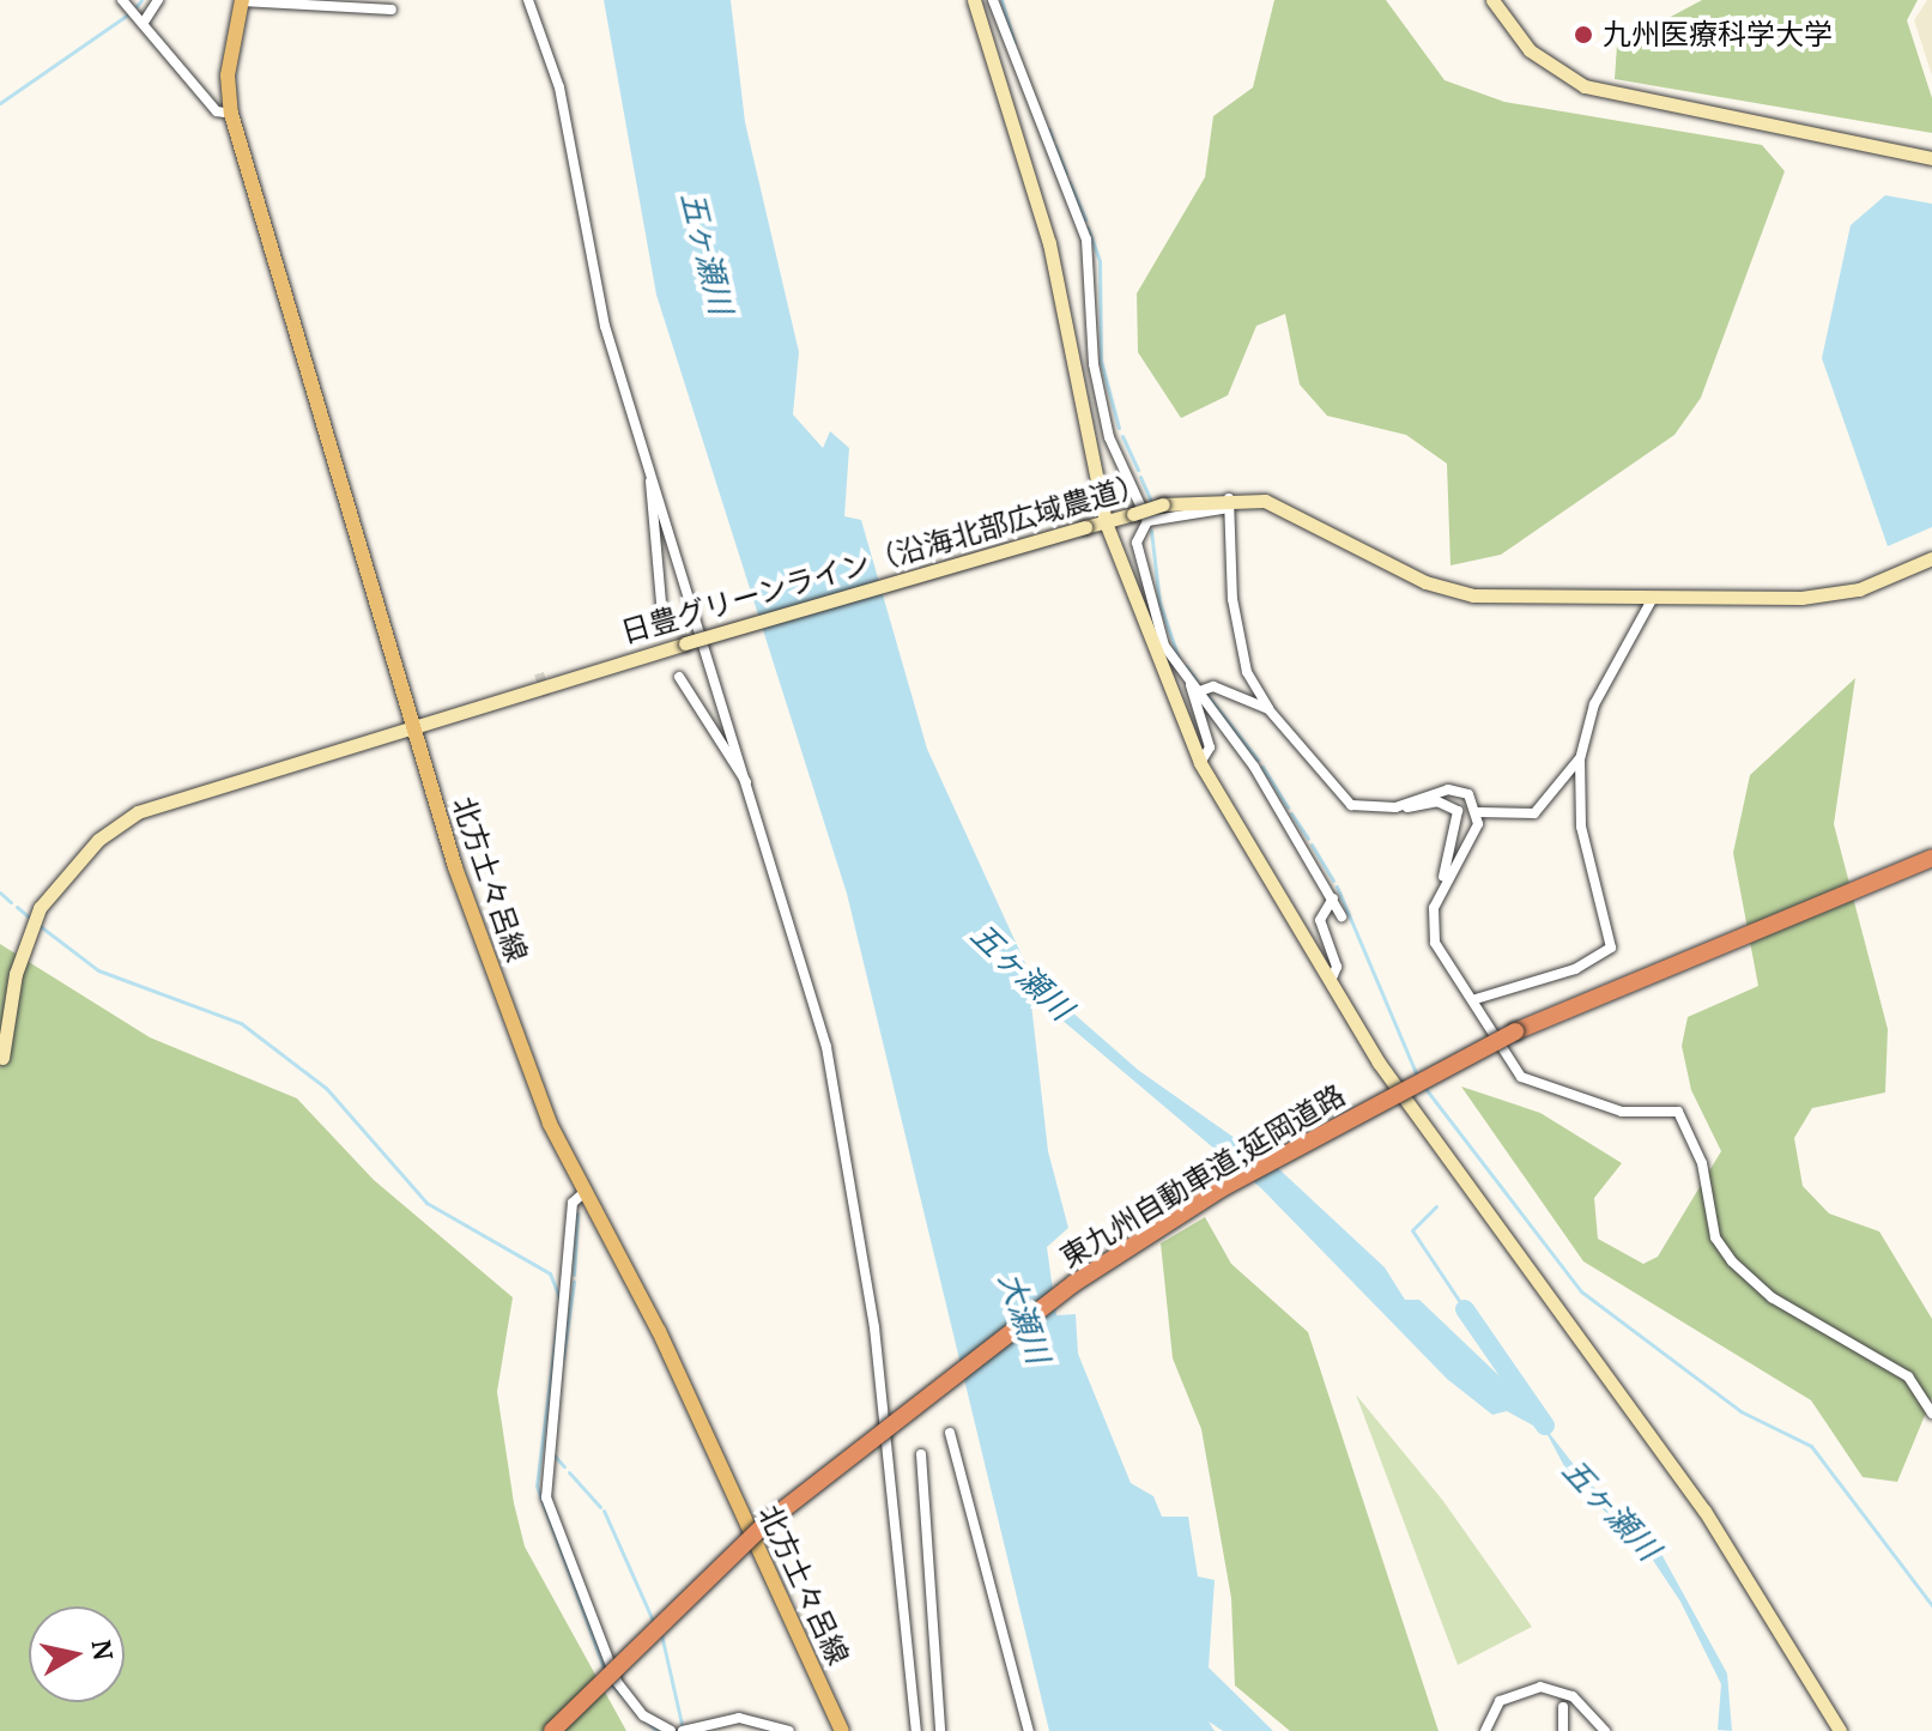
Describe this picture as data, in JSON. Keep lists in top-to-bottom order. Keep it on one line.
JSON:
{"streets":{"highway":["東九州自動車道;延岡道路"],"main road":["北方土々呂線"],"street":["日豊グリーンライン（沿海北部広域農道）"]},"crossings":[["日豊グリーンライン（沿海北部広域農道）","北方土々呂線"]],"water":["五ヶ瀬川","大瀬川"],"places":["九州医療科学大学"],"north":"right"}
